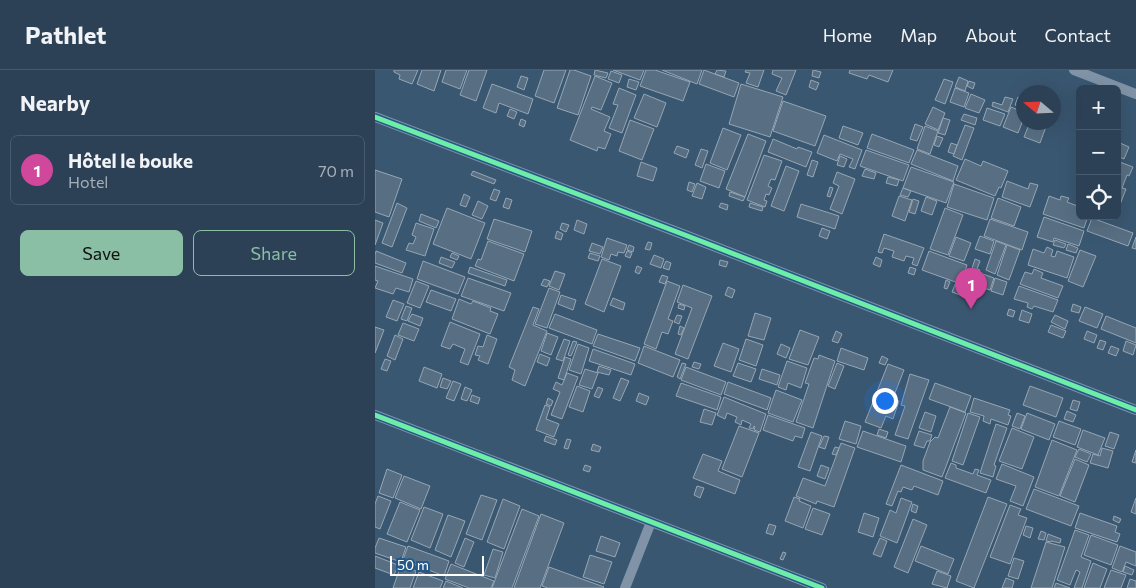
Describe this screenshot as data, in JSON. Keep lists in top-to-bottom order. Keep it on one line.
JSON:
{"scale_bar":"50 m","north":"left","page":{"header":"Pathlet","nav":["Home","Map","About","Contact"],"heading":"Nearby","map_buttons":["+","−"],"list":[{"mark":"1","name":"Hôtel le bouke","note":"Hotel","value":"70 m"}],"buttons":["Save","Share"],"pins":"1","scale":"50 m"}}
